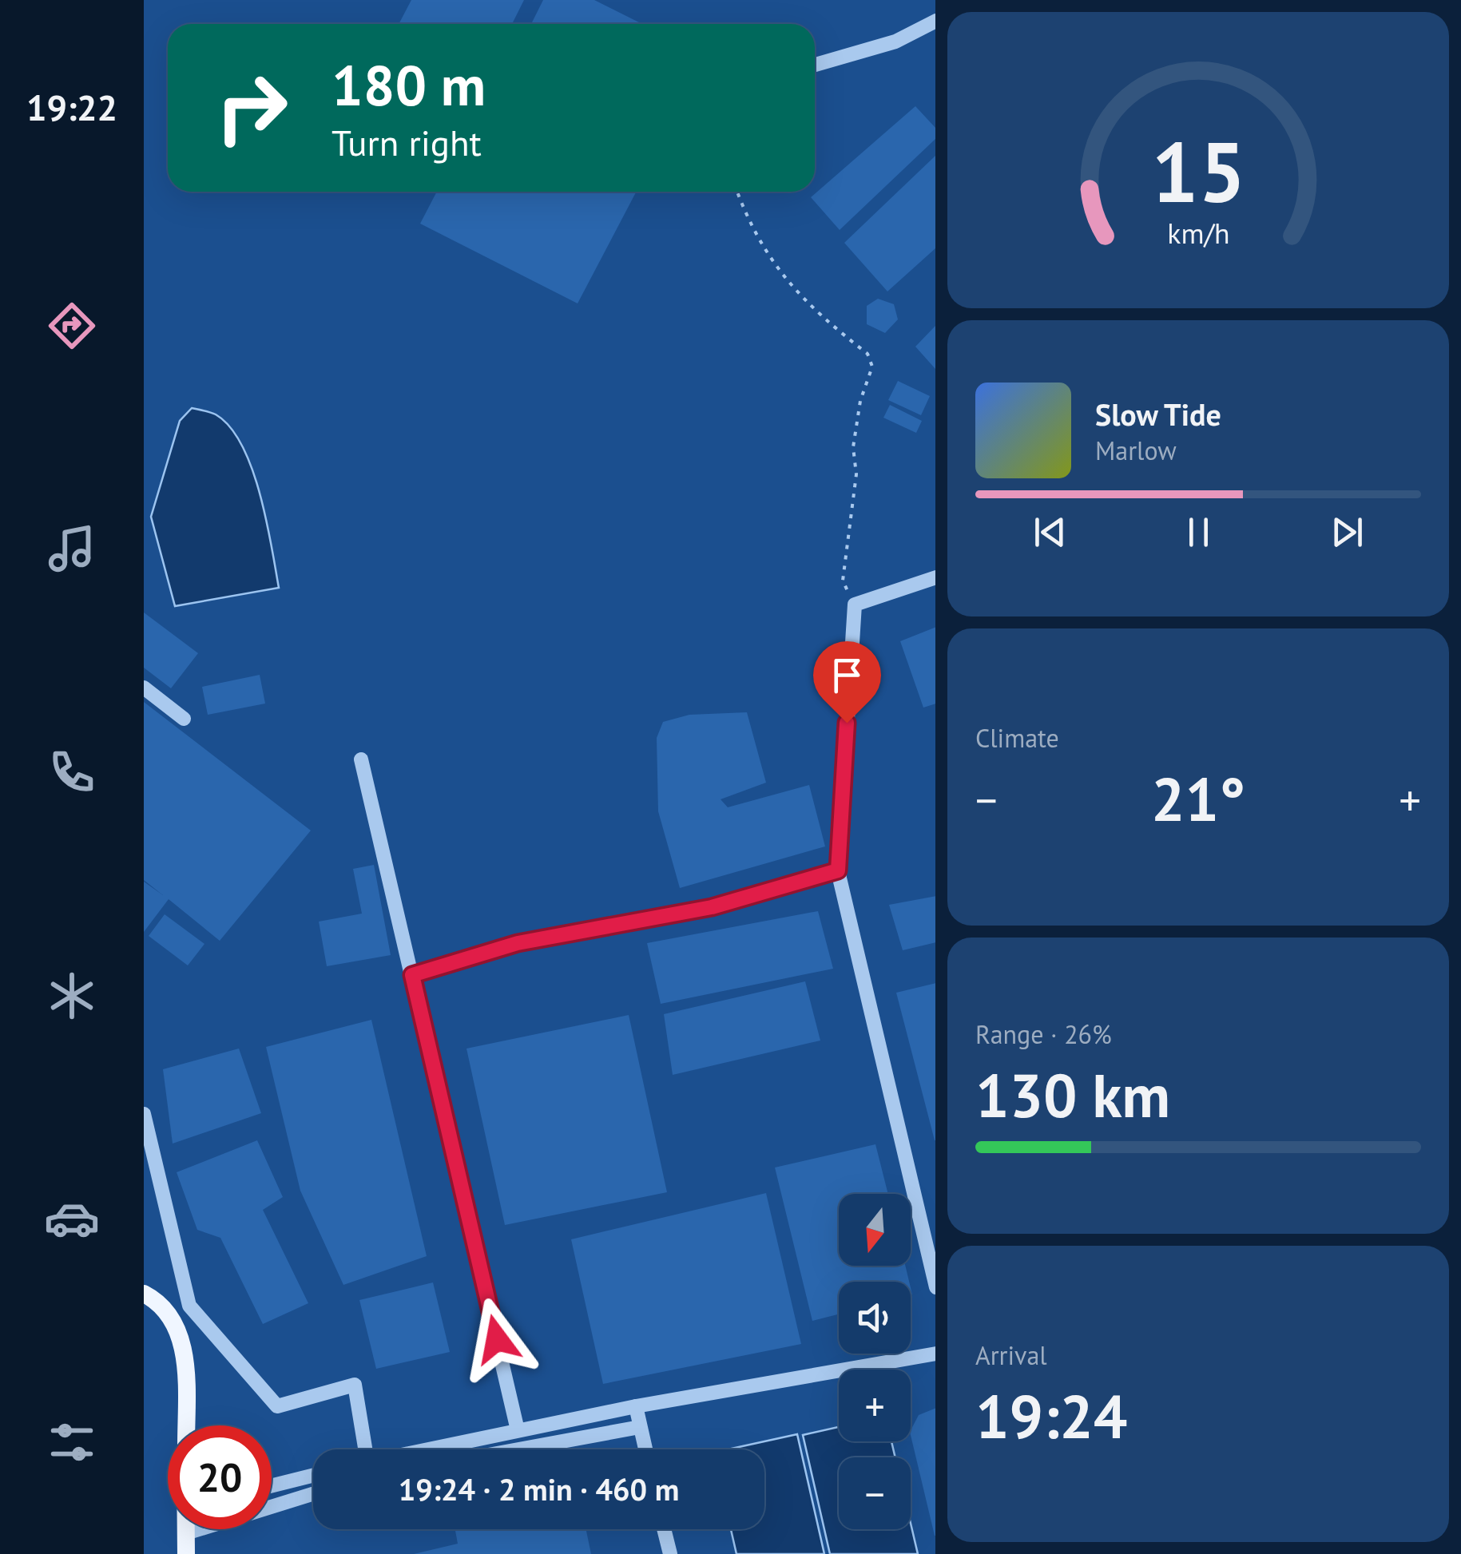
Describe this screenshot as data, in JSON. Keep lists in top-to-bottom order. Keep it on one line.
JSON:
{"north":"bottom","page":{"tabs":"19:22","turn":["180 m","Turn right"],"song":["Slow Tide","Marlow"],"tile":["Climate",["Range · 26%","130 km"],["Arrival","19:24"]],"heat":["−","21°","+"],"map_buttons":["+","−"],"limit":"20","trip":"19:24 · 2 min · 460 m","gauge":["15","km/h"]}}
